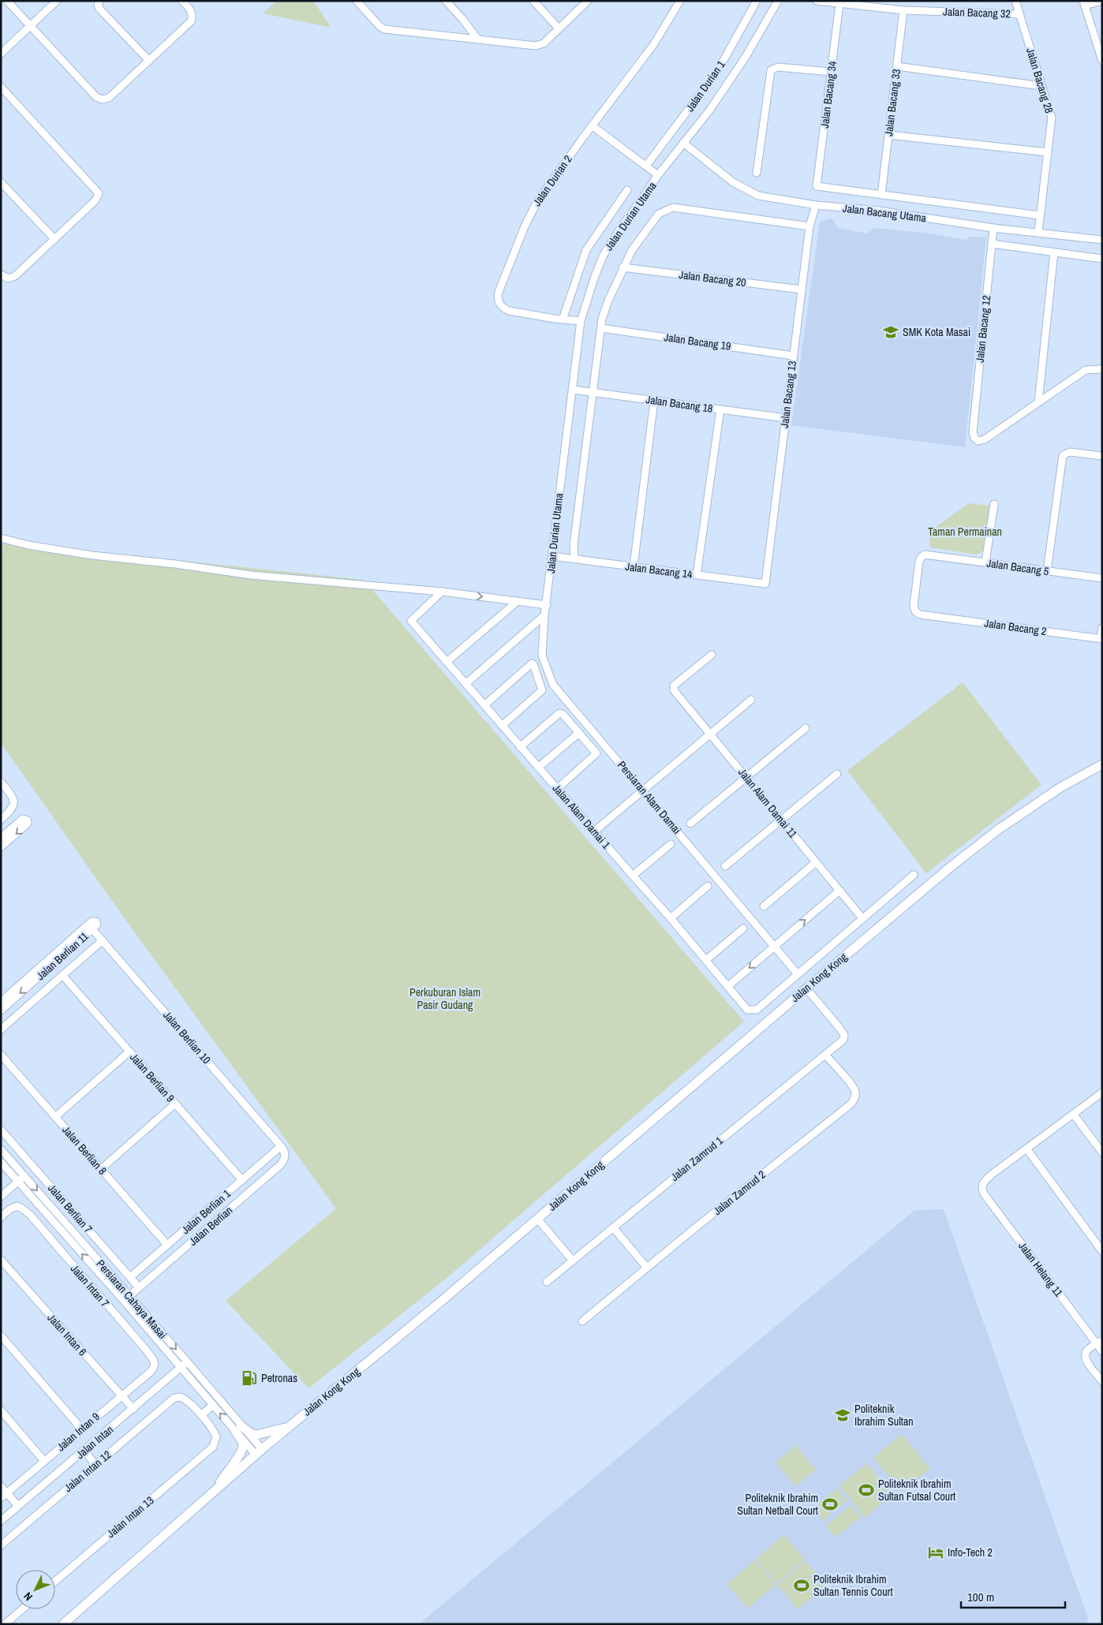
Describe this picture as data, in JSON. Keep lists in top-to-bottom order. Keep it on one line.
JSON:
{"streets":{"main road":["Jalan Kong Kong"],"street":["Jalan Bacang 32","Jalan Bacang 28","Jalan Durian 1","Jalan Bacang 34","Jalan Bacang 33","Jalan Durian 2","Jalan Bacang Utama","Jalan Durian Utama","Jalan Bacang 20","Jalan Bacang 12","Jalan Bacang 19","Jalan Bacang 13","Jalan Bacang 18","Jalan Bacang 5","Jalan Bacang 14","Jalan Bacang 2","Persiaran Alam Damai","Jalan Alam Damai 11","Jalan Alam Damai 1","Jalan Berlian 11","Jalan Berlian 10","Jalan Berlian 9","Jalan Berlian 8","Jalan Zamrud 1","Jalan Zamrud 2","Jalan Berlian 7","Jalan Berlian 1","Jalan Berlian","Jalan Helang 11","Jalan Intan 7","Persiaran Cahaya Masai","Jalan Intan 6","Jalan Intan 9","Jalan Intan","Jalan Intan 12","Jalan Intan 13"]},"crossings":[["Jalan Bacang 32","Jalan Bacang 28"],["Jalan Bacang 32","Jalan Bacang 34"],["Jalan Bacang 32","Jalan Bacang 33"],["Jalan Bacang 28","Jalan Bacang Utama"],["Jalan Bacang 34","Jalan Bacang 33"],["Jalan Durian 2","Jalan Durian Utama"],["Jalan Bacang Utama","Jalan Durian Utama"],["Jalan Bacang Utama","Jalan Bacang 12"],["Jalan Bacang Utama","Jalan Bacang 13"],["Jalan Durian Utama","Jalan Bacang 18"],["Jalan Durian Utama","Jalan Bacang 14"],["Jalan Durian Utama","Persiaran Alam Damai"],["Jalan Bacang 20","Jalan Bacang 13"],["Jalan Bacang 19","Jalan Bacang 13"],["Jalan Bacang 13","Jalan Bacang 18"],["Jalan Bacang 13","Jalan Bacang 14"],["Jalan Bacang 5","Jalan Bacang 2"],["Persiaran Alam Damai","Jalan Alam Damai 1"],["Jalan Berlian 11","Jalan Berlian 10"],["Jalan Kong Kong","Jalan Zamrud 1"],["Jalan Kong Kong","Persiaran Cahaya Masai"],["Jalan Berlian 10","Jalan Berlian 1"],["Jalan Berlian 10","Jalan Berlian"],["Jalan Berlian 9","Jalan Berlian 1"],["Jalan Berlian 8","Jalan Berlian 1"],["Jalan Zamrud 1","Jalan Zamrud 2"],["Jalan Berlian 7","Jalan Berlian 1"],["Jalan Berlian 7","Jalan Berlian"],["Jalan Berlian 1","Jalan Berlian"],["Jalan Berlian","Persiaran Cahaya Masai"],["Jalan Intan 7","Jalan Intan 9"],["Persiaran Cahaya Masai","Jalan Intan"],["Jalan Intan 6","Jalan Intan 9"],["Jalan Intan 6","Jalan Intan"],["Jalan Intan 12","Jalan Intan 13"]],"parks":["Taman Permainan","Perkuburan Islam Pasir Gudang"],"places":{"school or university":["SMK Kota Masai","Politeknik Ibrahim Sultan"],"fuel station":["Petronas"],"sports":["Politeknik Ibrahim Sultan Futsal Court","Politeknik Ibrahim Sultan Netball Court","Politeknik Ibrahim Sultan Tennis Court"],"hotel":["Info-Tech 2"]},"scale_bar":"100 m","north":"bottom left"}
